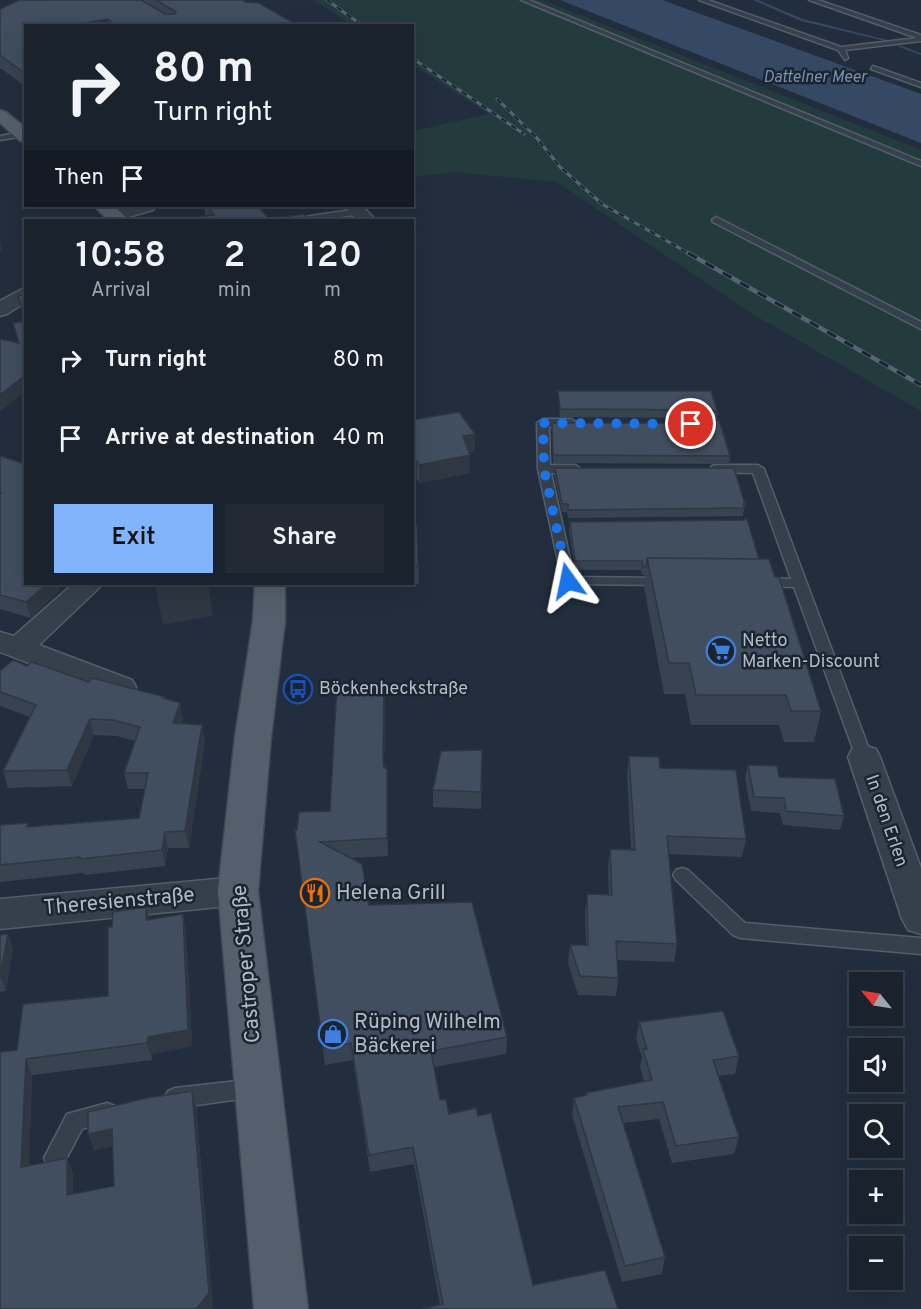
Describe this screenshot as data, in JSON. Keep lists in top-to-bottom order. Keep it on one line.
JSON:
{"streets":{"main road":["Castroper Straße"],"street":["In den Erlen","Theresienstraße"]},"crossings":[["Theresienstraße","Castroper Straße"]],"water":["Dattelner Meer"],"places":{"supermarket":["Netto Marken-Discount"],"bus stop":["Böckenheckstraße"],"restaurant":["Helena Grill"],"shop":["Rüping Wilhelm Bäckerei"]},"north":"top left","page":{"turn":["80 m","Turn right"],"then":"Then","eta":["10:58","Arrival","2","min","120","m"],"list":[{"name":"Turn right","value":"80 m"},{"name":"Arrive at destination","value":"40 m"}],"buttons":["Exit","Share"],"map_buttons":["+","−"]}}
